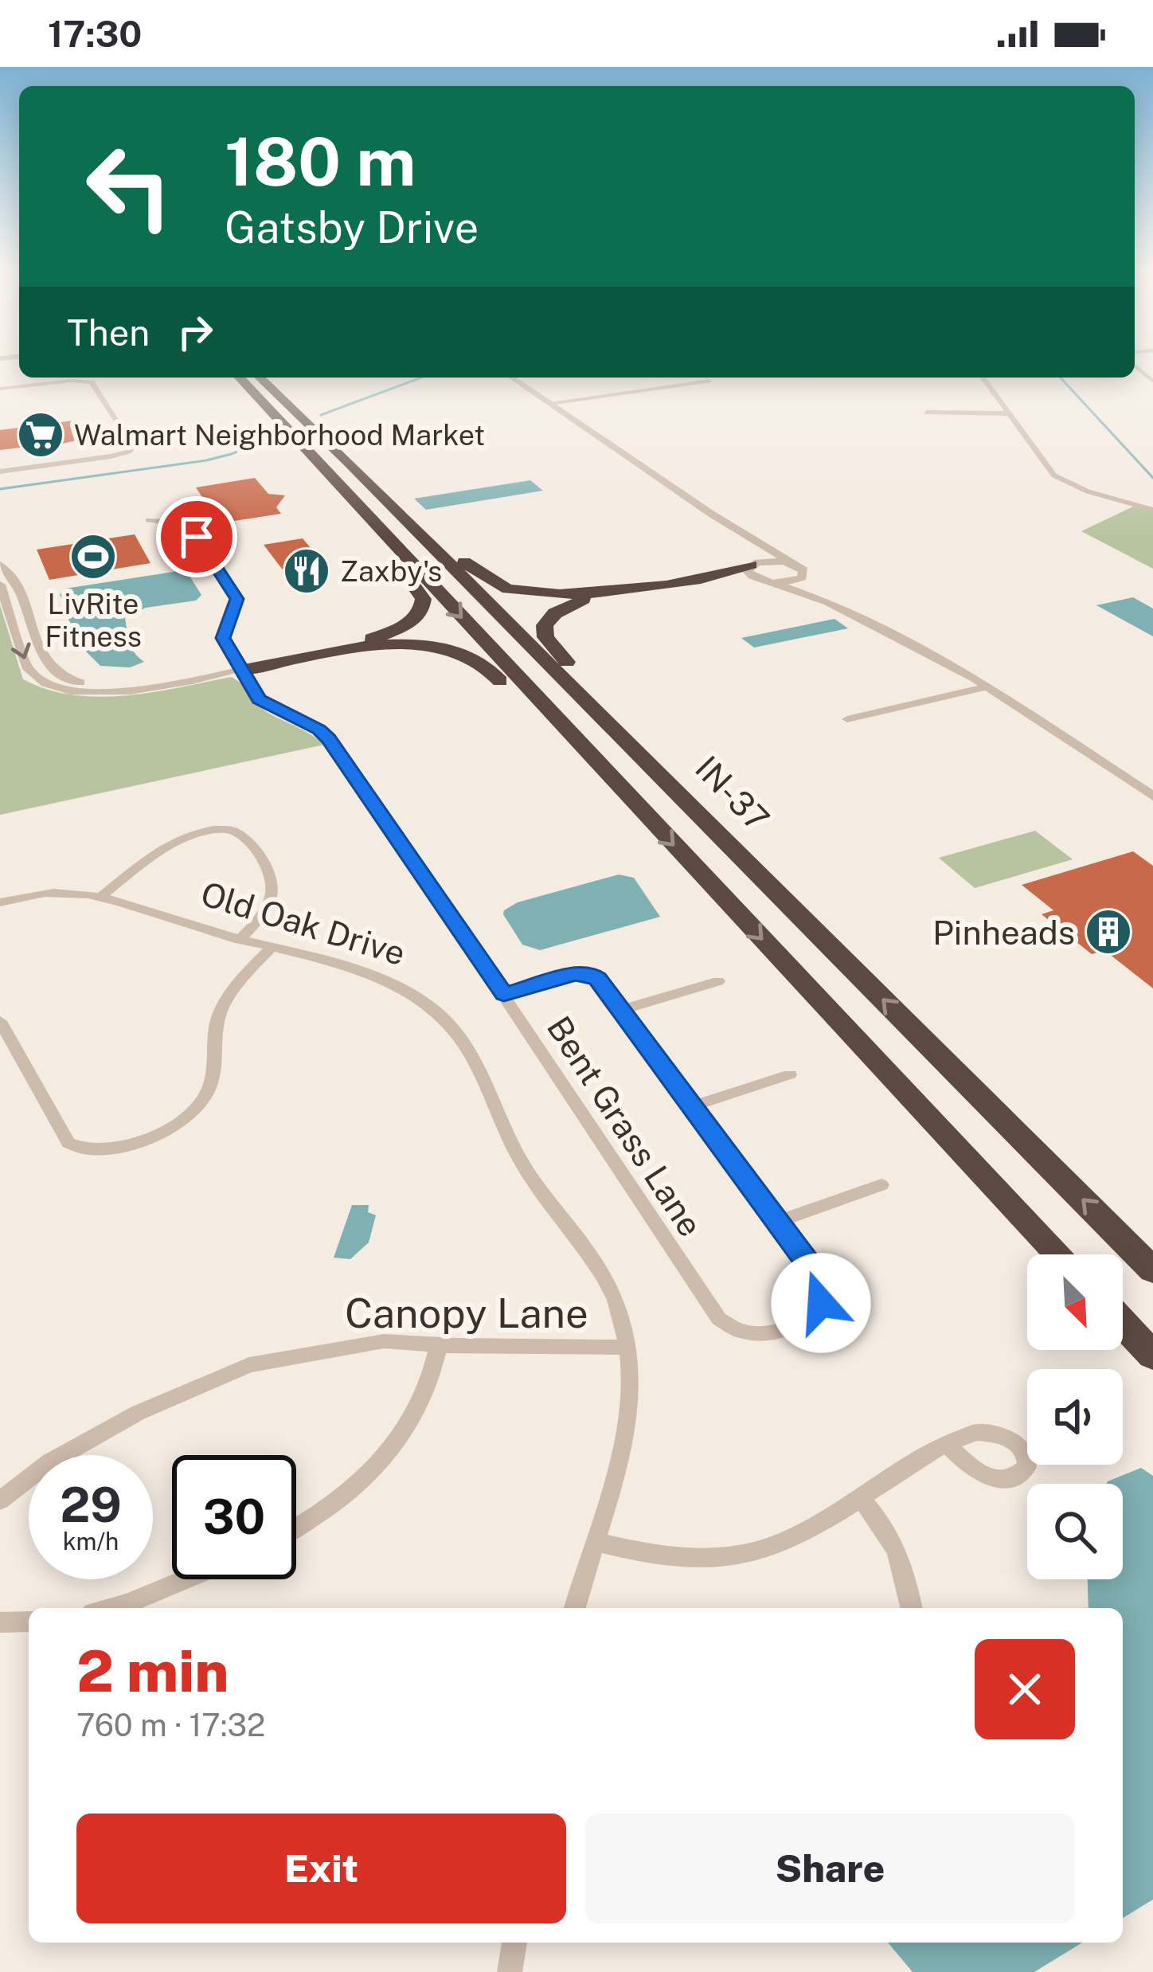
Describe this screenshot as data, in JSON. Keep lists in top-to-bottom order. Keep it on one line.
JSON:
{"streets":{"highway":["IN-37"],"street":["Old Oak Drive","Bent Grass Lane","Canopy Lane"]},"crossings":[["Old Oak Drive","Canopy Lane"]],"places":{"supermarket":["Walmart Neighborhood Market"],"sports":["LivRite Fitness"],"restaurant":["Zaxby's"],"building":["Pinheads"]},"north":"bottom right","page":{"status":"17:30","turn":["180 m","Gatsby Drive"],"then":"Then","speed":"29 km/h","limit":"30","heading":["2 min","760 m · 17:32"],"buttons":["Exit","Share"]}}
